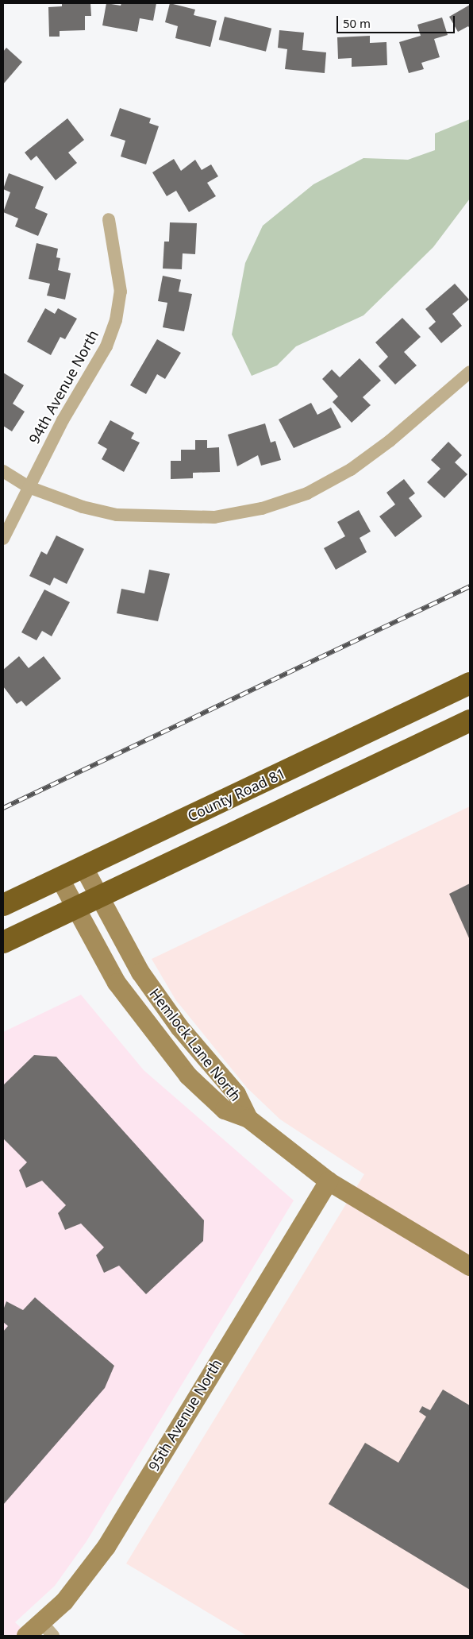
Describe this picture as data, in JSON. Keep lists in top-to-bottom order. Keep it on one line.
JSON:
{"streets":{"highway":["County Road 81"],"street":["94th Avenue North","Hemlock Lane North","95th Avenue North"]},"crossings":[["County Road 81","Hemlock Lane North"],["Hemlock Lane North","95th Avenue North"]],"scale_bar":"50 m"}
